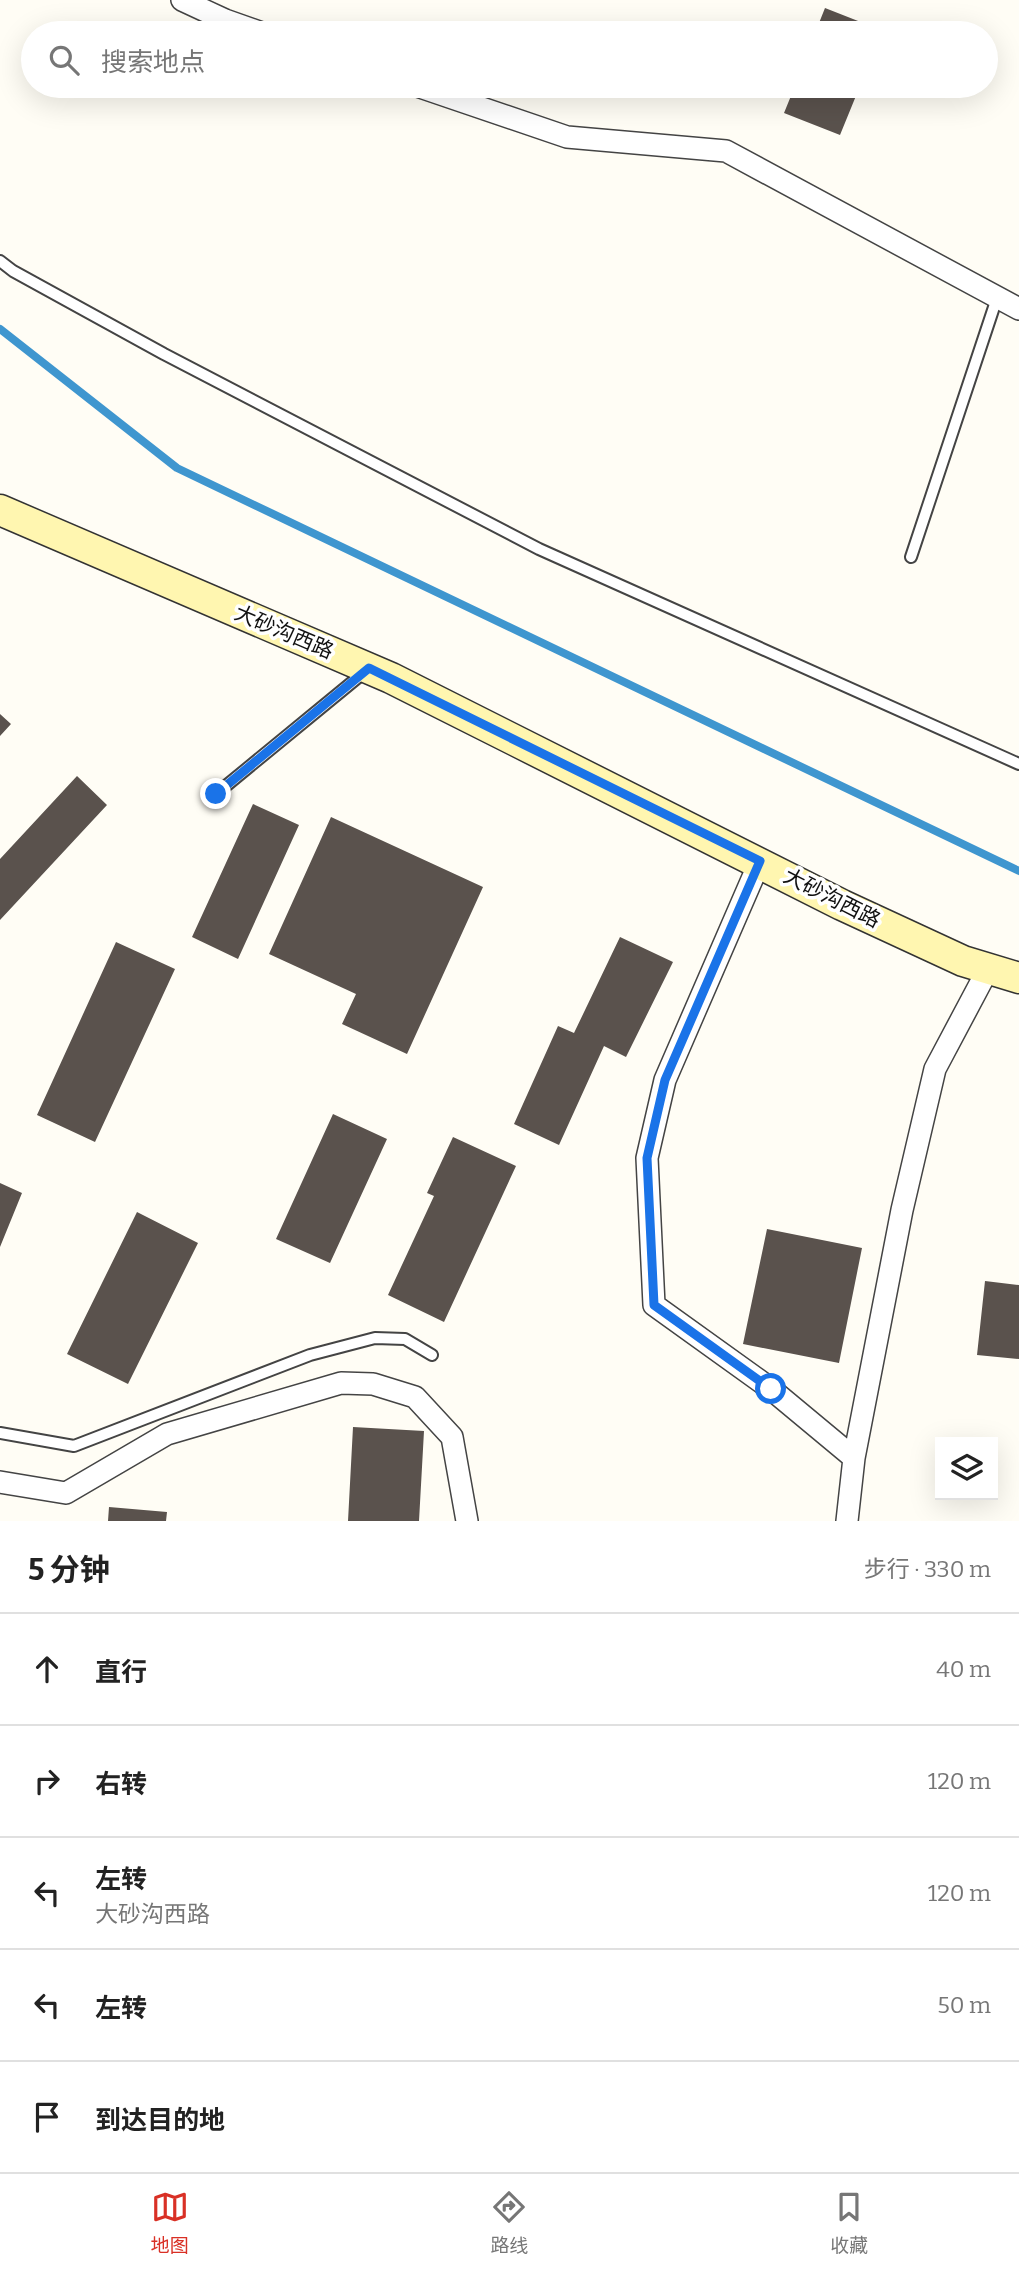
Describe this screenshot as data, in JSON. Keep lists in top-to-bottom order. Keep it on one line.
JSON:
{"streets":{"street":["大砂沟西路"]},"page":{"search":"搜索地点","heading":["5 分钟","步行 · 330 m"],"list":[["直行","40 m"],["右转","120 m"],["左转","大砂沟西路","120 m"],["左转","50 m"],"到达目的地"],"nav":["地图","路线","收藏"]}}
